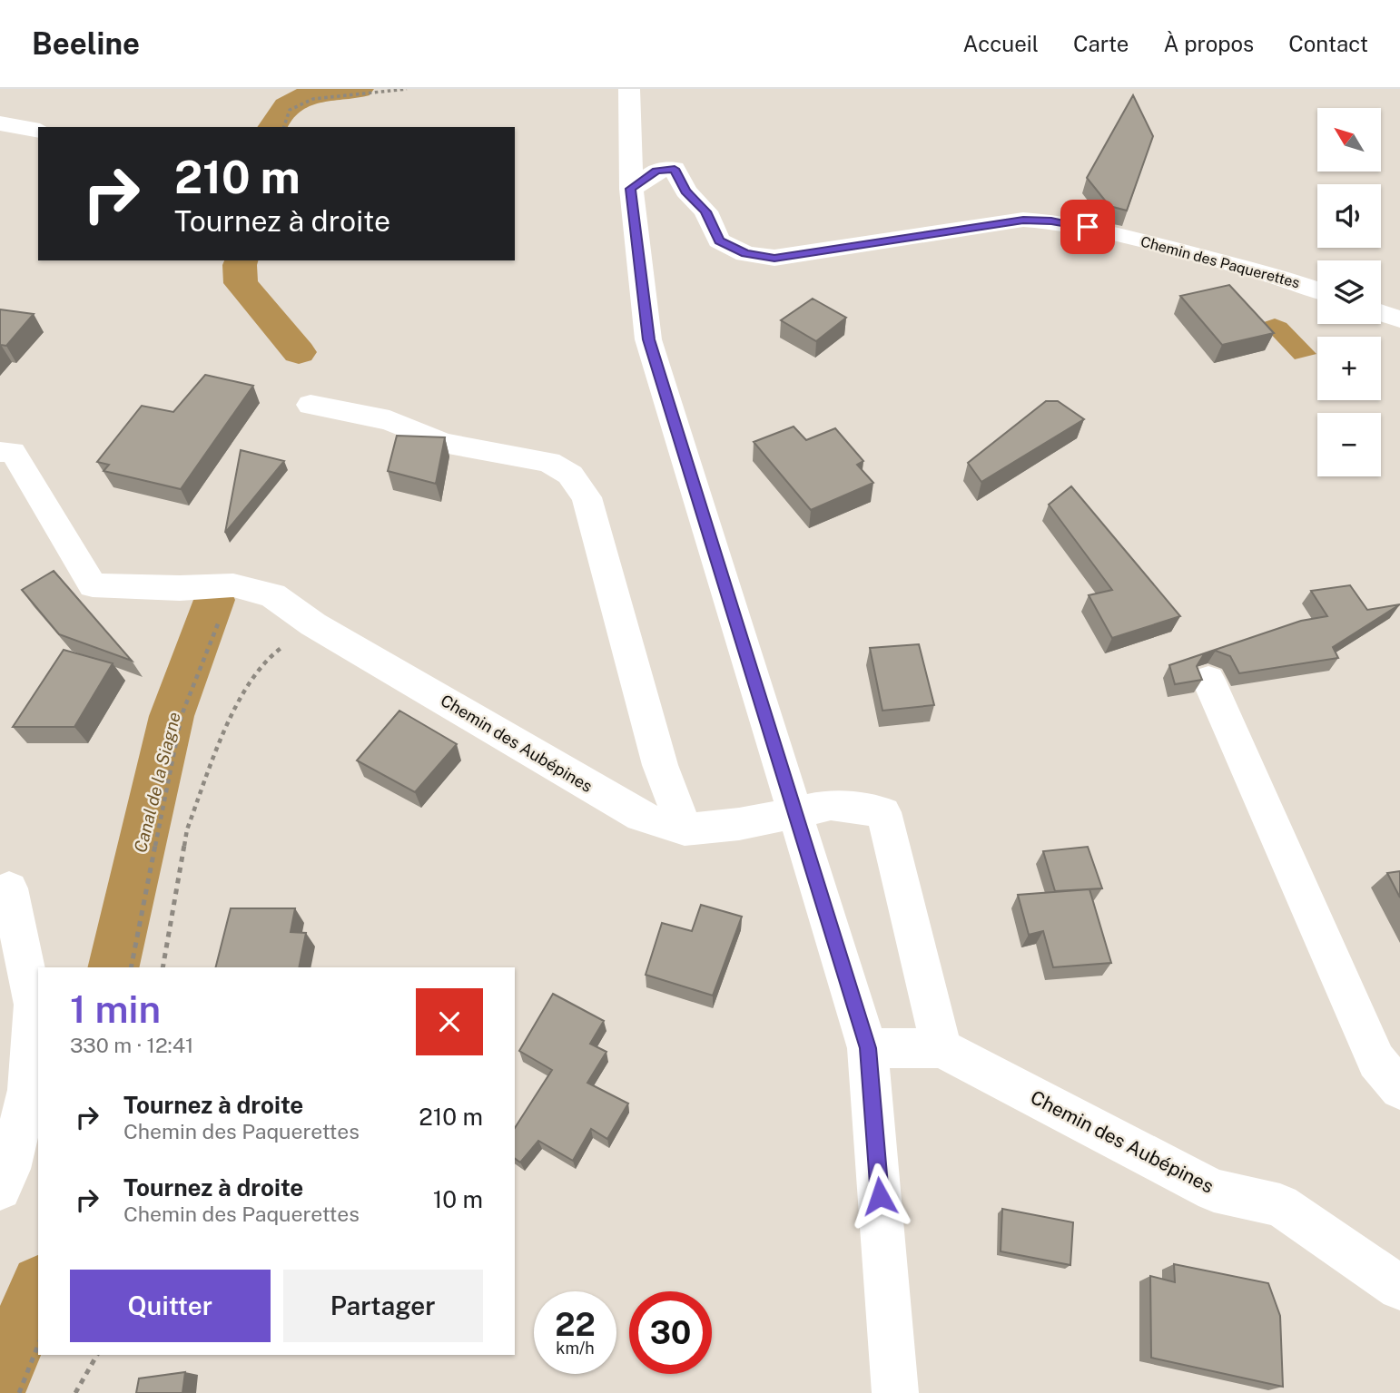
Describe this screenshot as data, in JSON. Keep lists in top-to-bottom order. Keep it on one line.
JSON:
{"streets":{"street":["Chemin des Paquerettes","Chemin des Aubépines"]},"water":["Canal de la Siagne"],"north":"top left","page":{"header":"Beeline","nav":["Accueil","Carte","À propos","Contact"],"map_buttons":["+","−"],"turn":["210 m","Tournez à droite"],"heading":["1 min","330 m · 12:41"],"list":[{"name":"Tournez à droite","note":"Chemin des Paquerettes","value":"210 m"},{"name":"Tournez à droite","note":"Chemin des Paquerettes","value":"10 m"}],"buttons":["Quitter","Partager"],"speed":"22 km/h","limit":"30"}}
